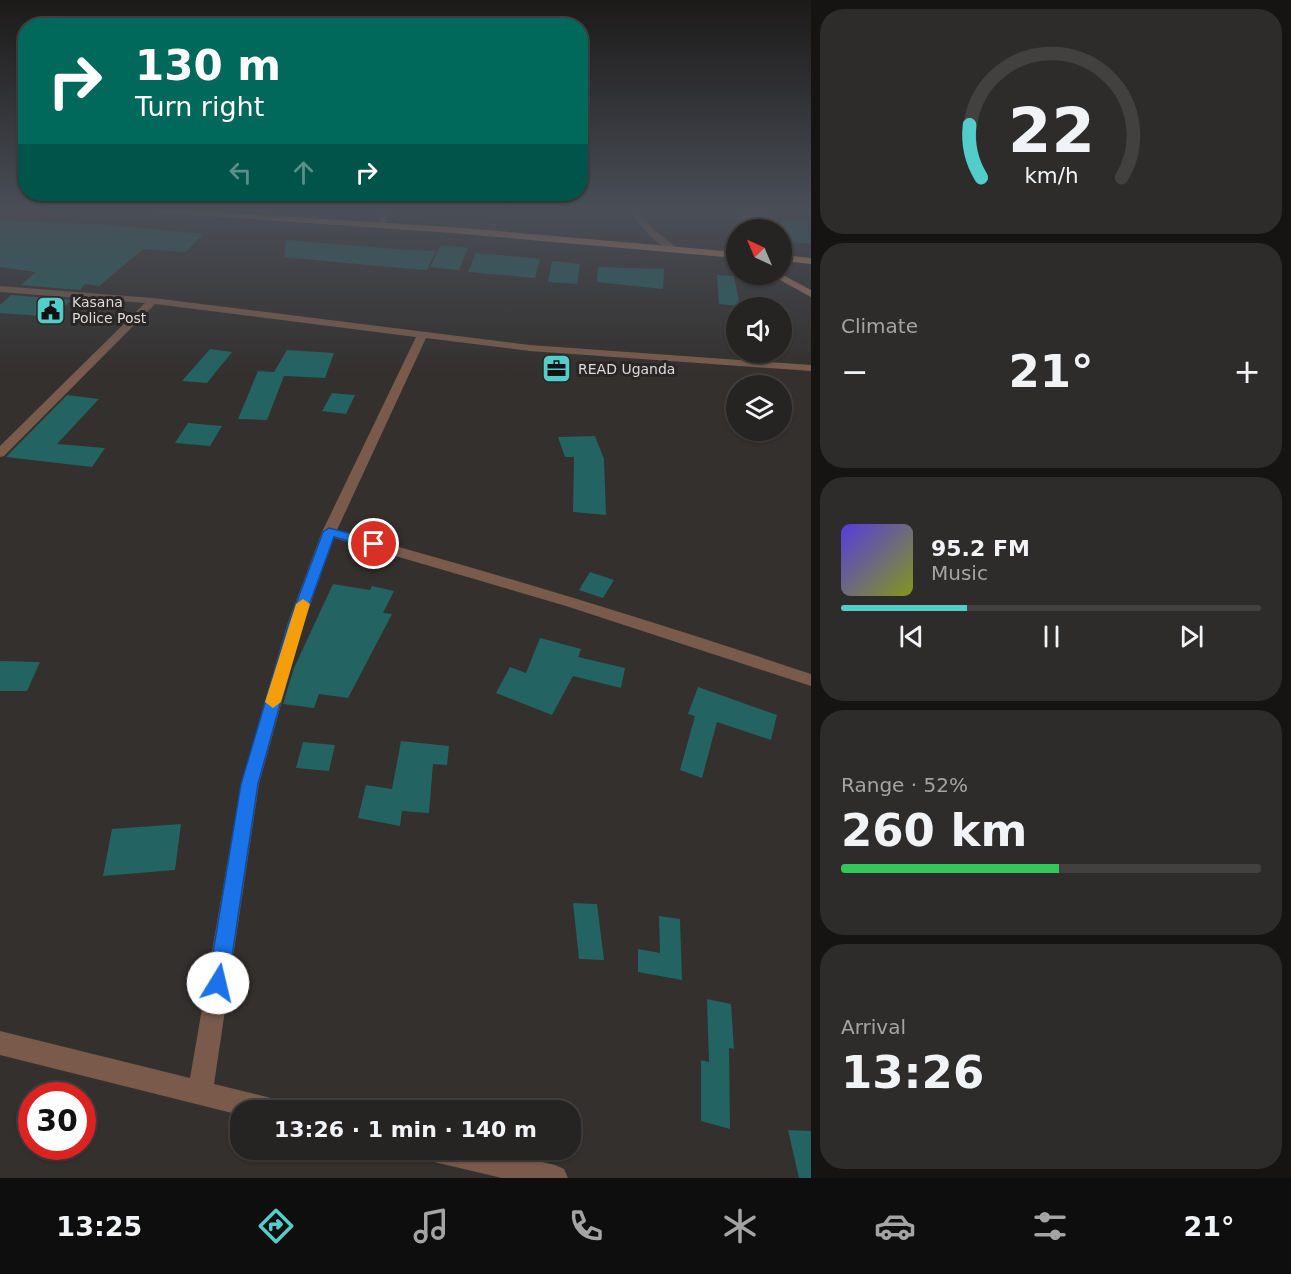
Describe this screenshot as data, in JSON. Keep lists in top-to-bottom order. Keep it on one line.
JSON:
{"places":{"public building":["Kasana Police Post"],"office":["READ Uganda"]},"north":"top left","page":{"turn":["130 m","Turn right"],"tile":["Climate",["Range · 52%","260 km"],["Arrival","13:26"]],"heat":["−","21°","+"],"song":["95.2 FM","Music"],"limit":"30","trip":"13:26 · 1 min · 140 m","tabs":["13:25","21°"],"gauge":["22","km/h"]}}
